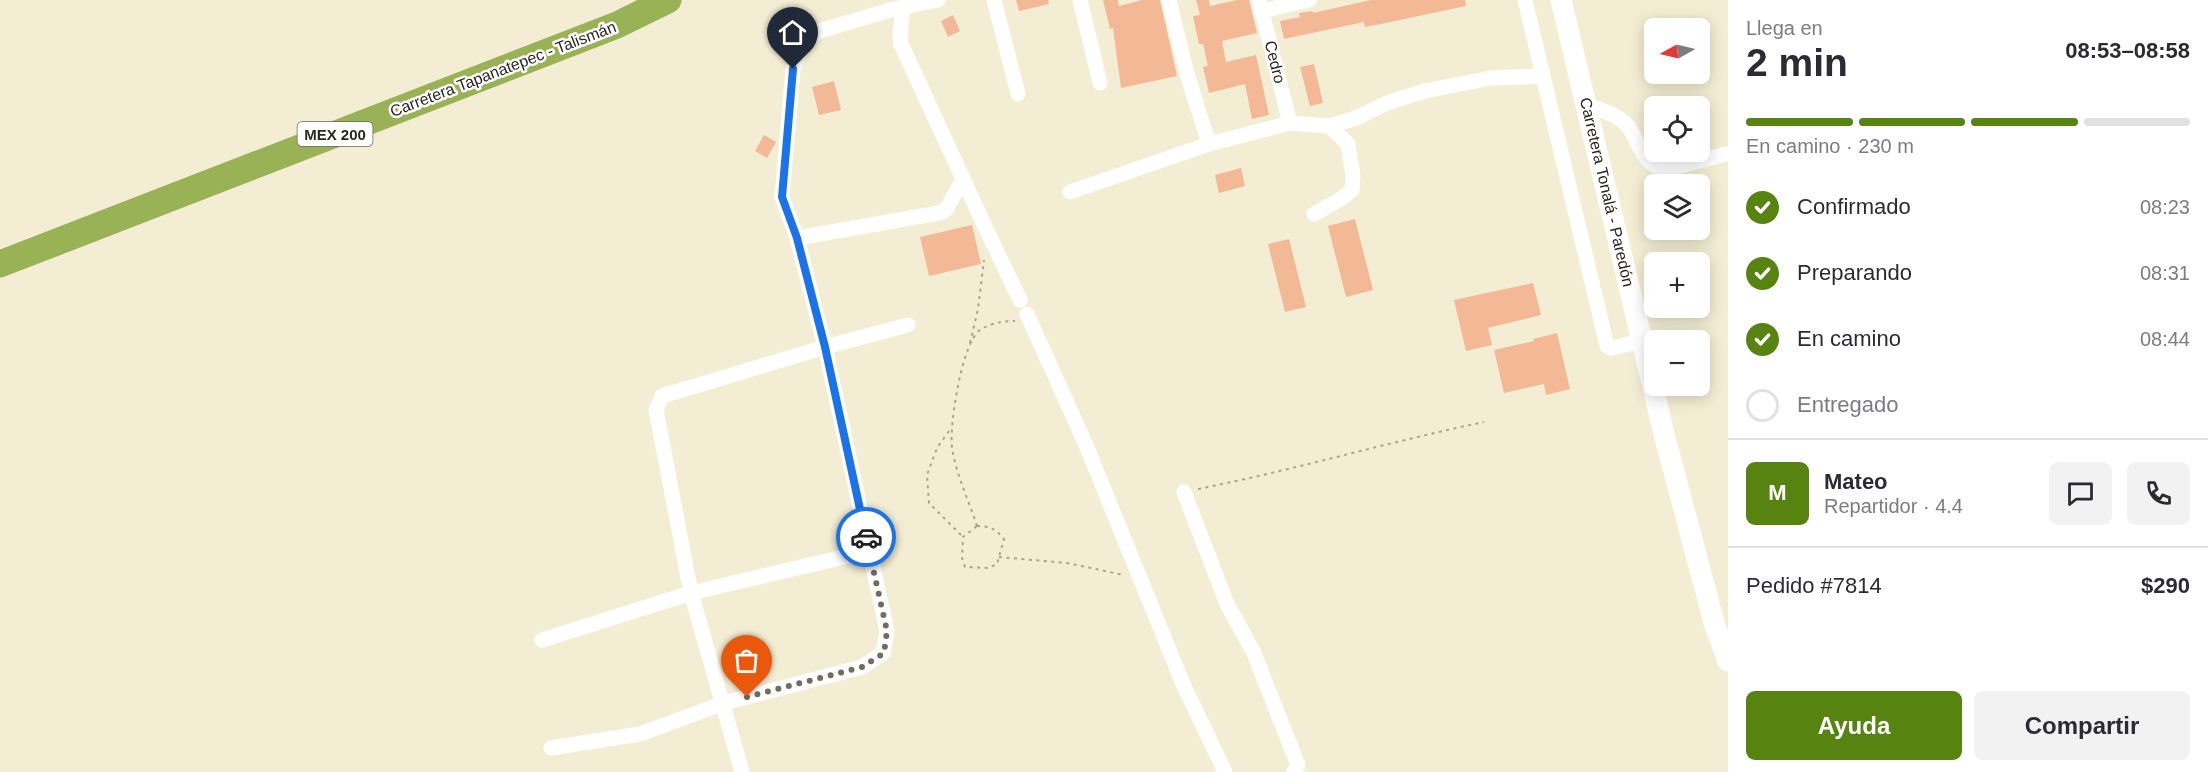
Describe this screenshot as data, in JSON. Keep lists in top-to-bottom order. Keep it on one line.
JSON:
{"streets":{"highway":["Carretera Tapanatepec - Talismán","MEX 200"],"main road":["Carretera Tonalá - Paredón"],"street":["Cedro"]},"north":"left","page":{"heading":["2 min","Llega en","08:53–08:58"],"panel":["Mateo","Repartidor · 4.4","Pedido #7814","$290"],"map_buttons":["+","−"],"bar":"En camino · 230 m","list":[["Confirmado","08:23"],["Preparando","08:31"],["En camino","08:44"],"Entregado"],"round":"M","buttons":["Ayuda","Compartir"]}}
